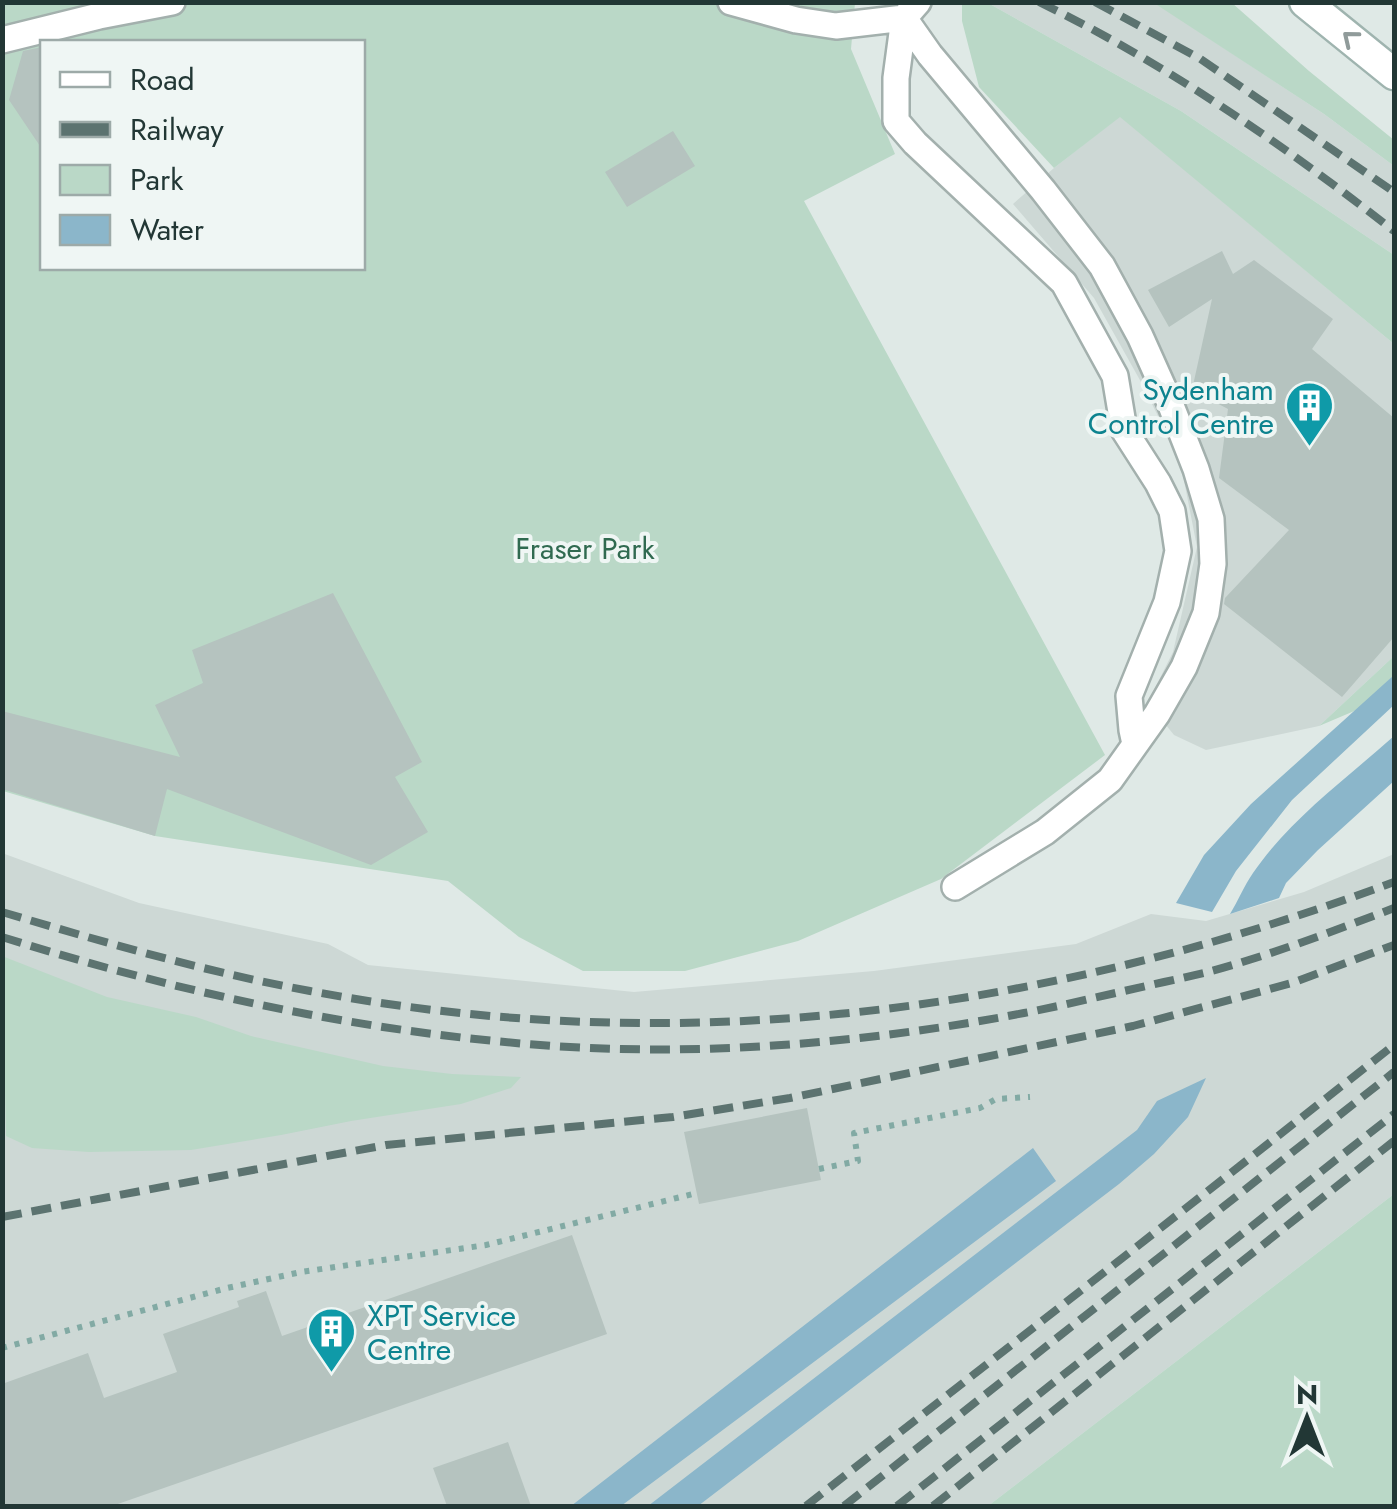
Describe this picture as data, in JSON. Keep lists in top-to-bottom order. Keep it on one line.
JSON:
{"parks":["Fraser Park"],"places":{"building":["Sydenham Control Centre","XPT Service Centre"]},"legend":["Road","Railway","Park","Water"],"north":"top"}
